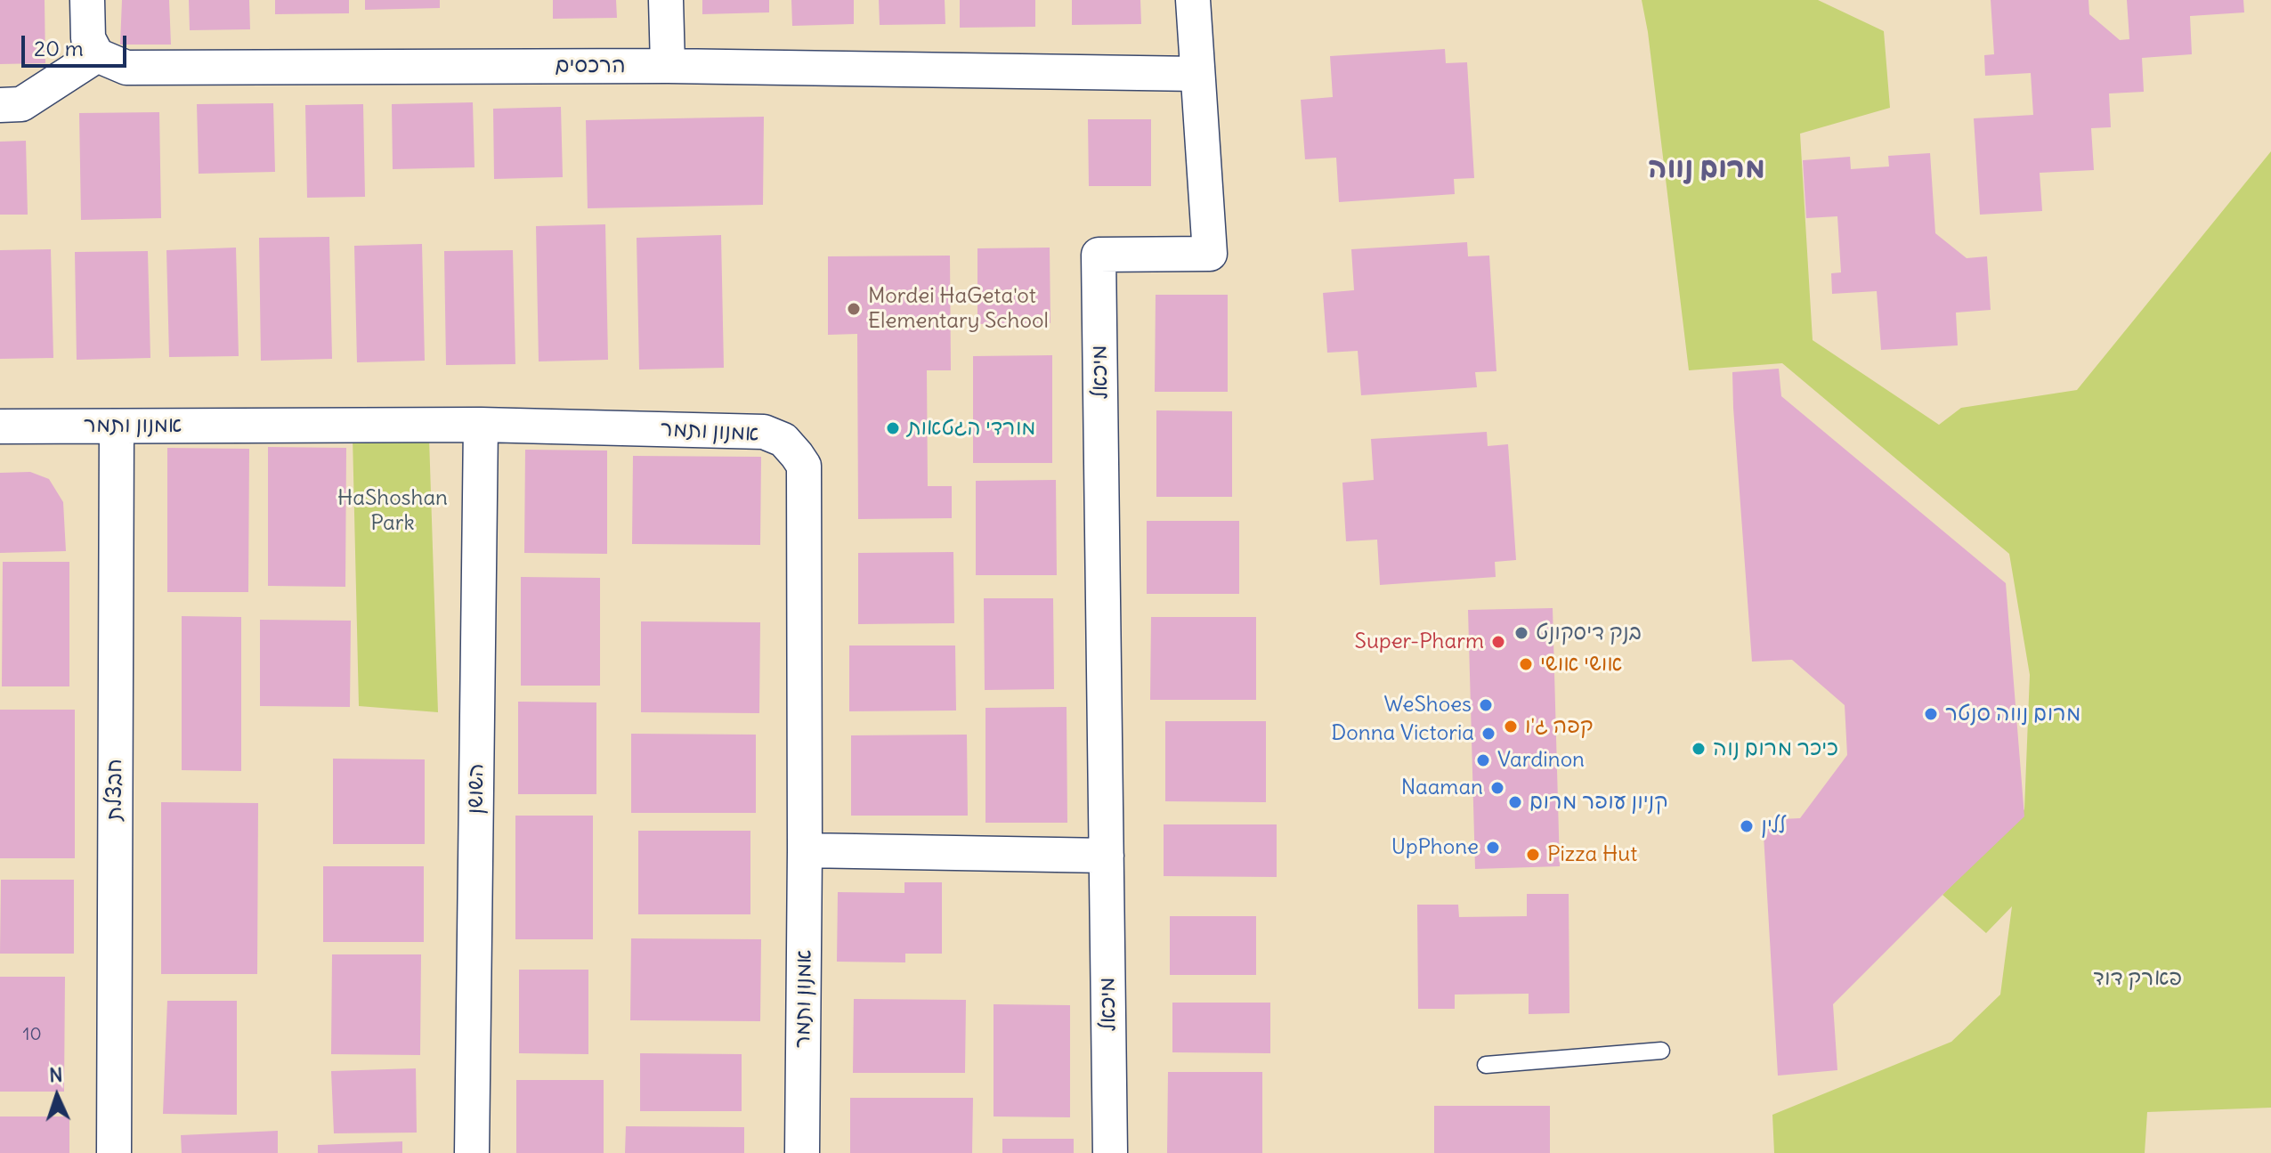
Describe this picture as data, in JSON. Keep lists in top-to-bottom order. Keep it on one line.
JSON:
{"streets":{"street":["הרכסים","מיכאל","אמנון ותמר","השושן","חבצלת"]},"crossings":[["הרכסים","מיכאל"],["אמנון ותמר","השושן"],["אמנון ותמר","חבצלת"]],"districts":["מרום נווה"],"parks":["HaShoshan Park","פארק דוד"],"places":["Mordei HaGeta'ot Elementary School","מורדי הגטאות","בנק דיסקונט","Super-Pharm","אושי אושי","WeShoes","מרום נווה סנטר","קפה ג'ו","Donna Victoria","כיכר מרום נוה","Vardinon","Naaman","קניון עופר מרום","ללין","UpPhone","Pizza Hut"],"house_numbers":["10"],"scale_bar":"20 m","north":"top"}
